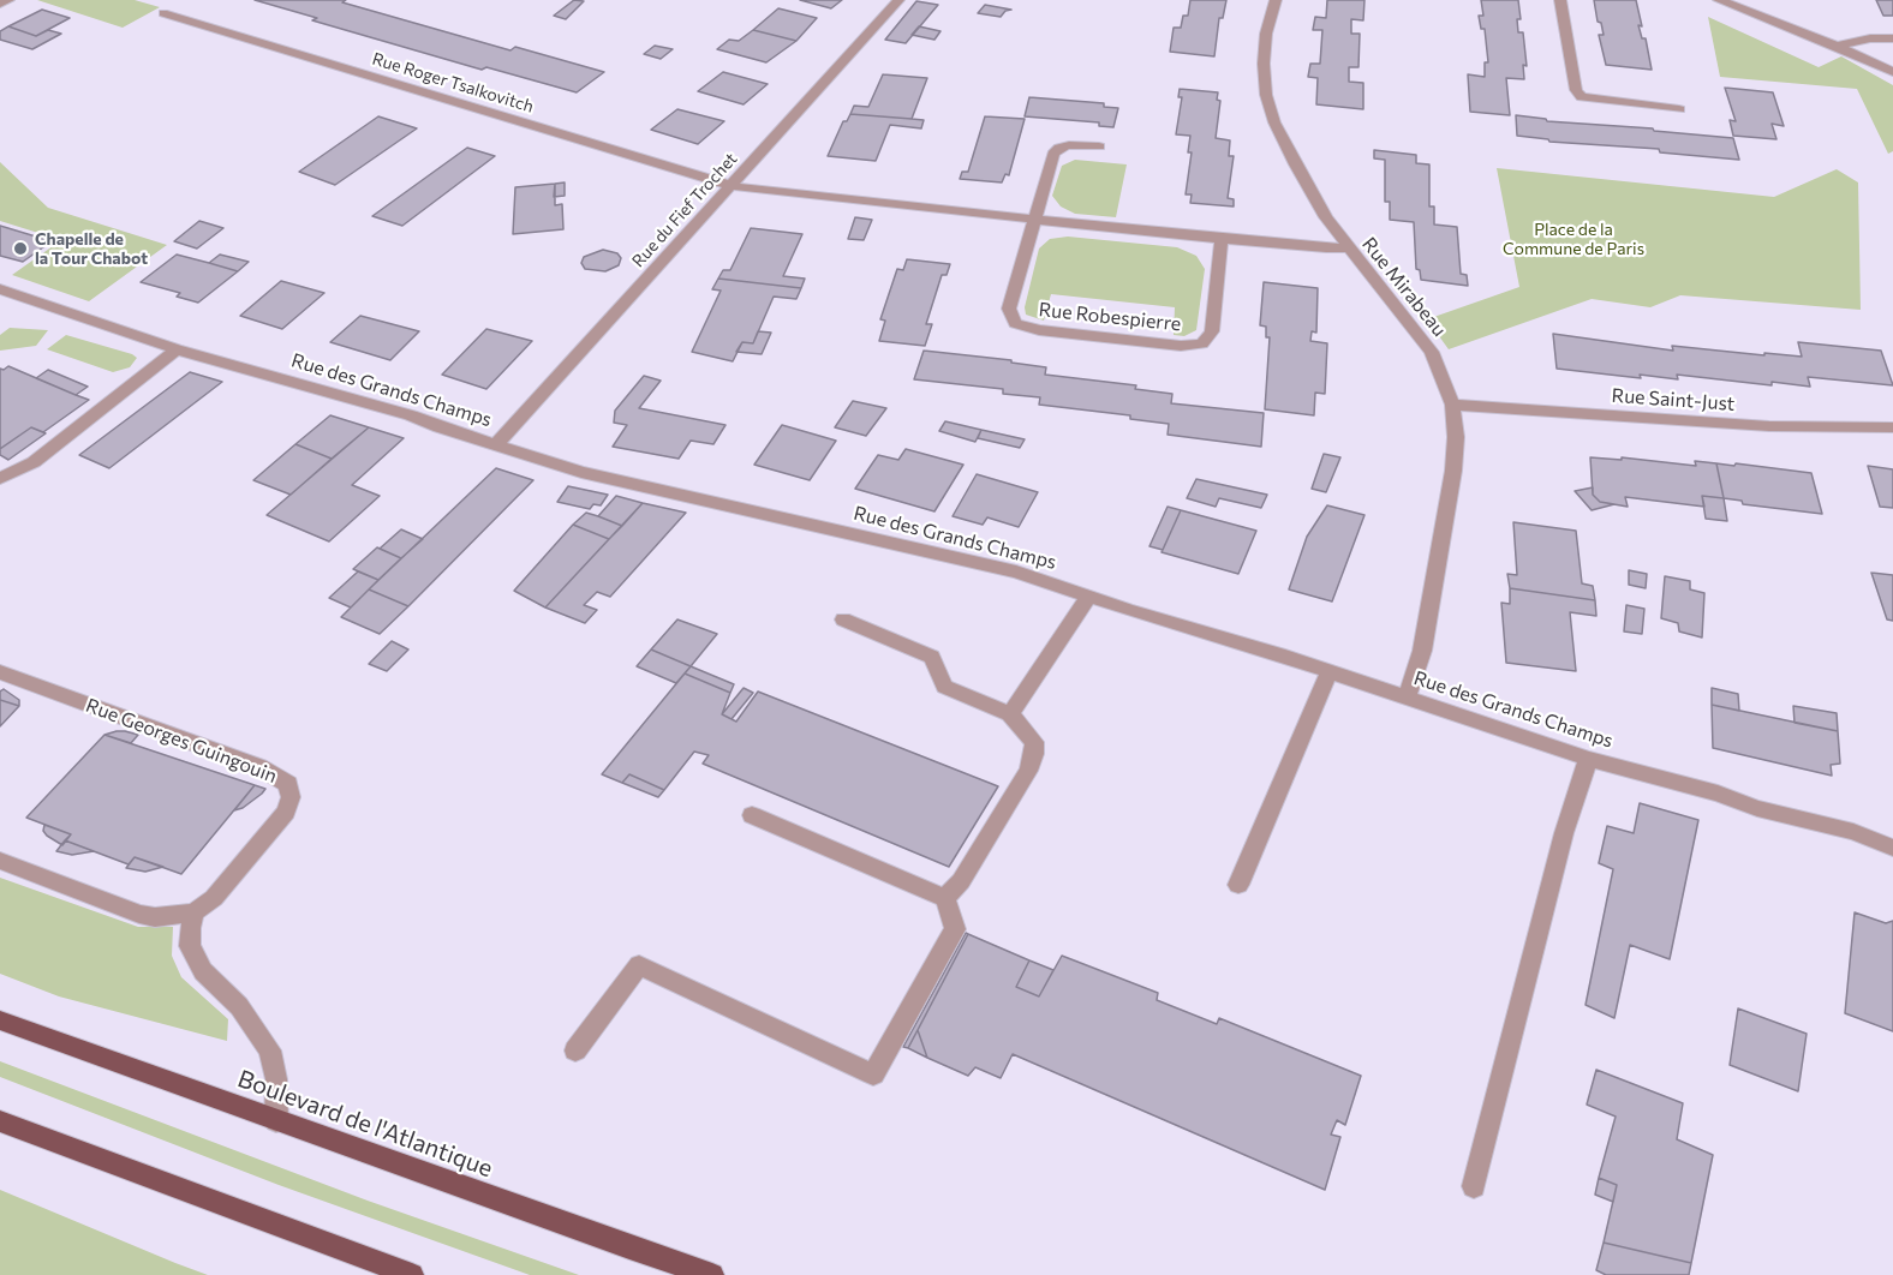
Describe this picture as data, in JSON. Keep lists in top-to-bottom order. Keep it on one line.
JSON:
{"streets":{"main road":["Boulevard de l'Atlantique"],"street":["Rue Roger Tsalkovitch","Rue du Fief Trochet","Rue Mirabeau","Rue Robespierre","Rue des Grands Champs","Rue Saint-Just","Rue Georges Guingouin"]},"crossings":[["Rue Roger Tsalkovitch","Rue du Fief Trochet"],["Rue du Fief Trochet","Rue des Grands Champs"],["Rue Mirabeau","Rue des Grands Champs"],["Rue Mirabeau","Rue Saint-Just"]],"parks":["Place de la Commune de Paris"],"places":["Chapelle de la Tour Chabot"]}
